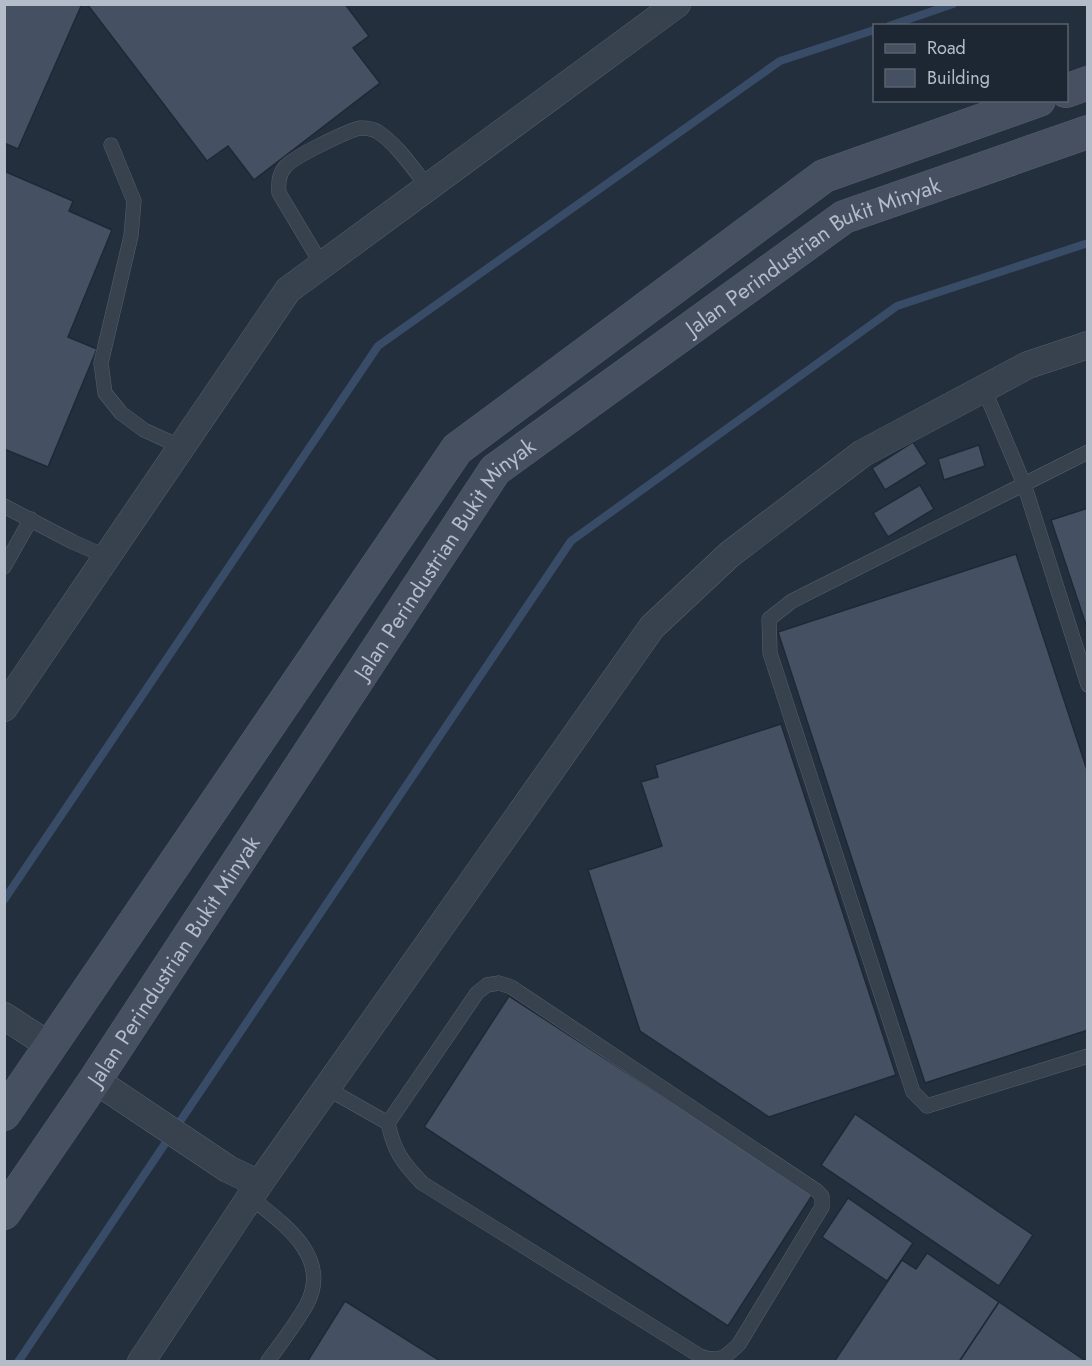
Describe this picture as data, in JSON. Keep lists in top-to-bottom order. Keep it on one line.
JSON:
{"streets":{"main road":["Jalan Perindustrian Bukit Minyak"]},"legend":["Road","Building"]}
